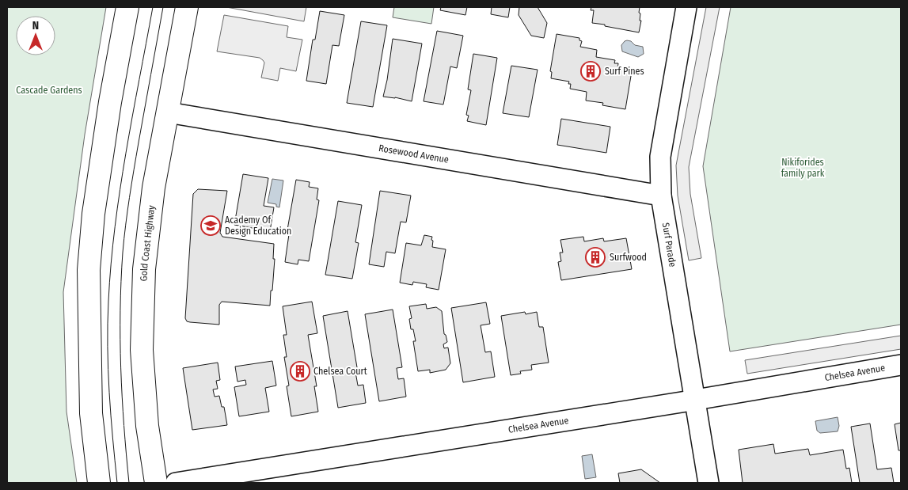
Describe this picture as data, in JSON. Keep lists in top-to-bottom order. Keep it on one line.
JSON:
{"streets":{"highway":["Gold Coast Highway"],"street":["Rosewood Avenue","Surf Parade","Chelsea Avenue"]},"crossings":[["Rosewood Avenue","Gold Coast Highway"],["Rosewood Avenue","Surf Parade"],["Surf Parade","Chelsea Avenue"]],"parks":["Cascade Gardens","Nikiforides family park"],"places":{"building":["Surf Pines","Surfwood","Chelsea Court"],"school or university":["Academy Of Design Education"]},"north":"top"}
